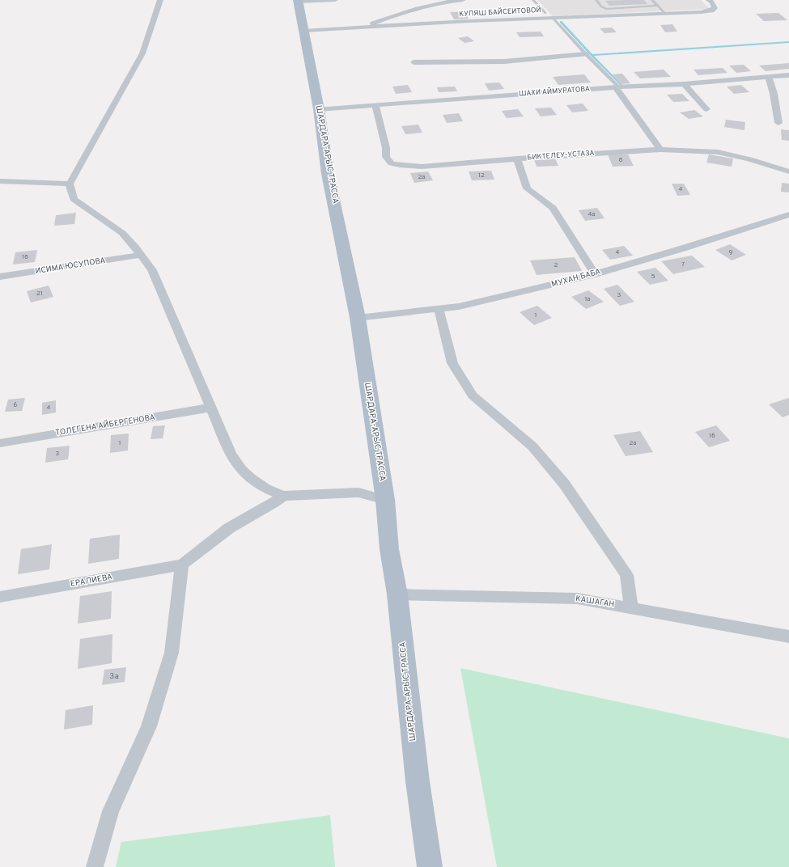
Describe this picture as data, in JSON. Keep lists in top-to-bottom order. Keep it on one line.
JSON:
{"streets":{"main road":["ШАРДАРА-АРЫС ТРАССА"],"street":["КУЛЯШ БАЙСЕИТОВОЙ","ШАХИ АЙМУРАТОВА","БИКТЕЛЕУ-УСТАЗА","ИСИМА ЮСУПОВА","МУХАН БАБА","ТОЛЕГЕНА АЙБЕРГЕНОВА","ЕРАЛИЕВА","КАШАГАН"]},"crossings":[["КУЛЯШ БАЙСЕИТОВОЙ","ШАРДАРА-АРЫС ТРАССА"],["ШАХИ АЙМУРАТОВА","ШАРДАРА-АРЫС ТРАССА"],["ШАХИ АЙМУРАТОВА","БИКТЕЛЕУ-УСТАЗА"],["ШАРДАРА-АРЫС ТРАССА","МУХАН БАБА"],["ШАРДАРА-АРЫС ТРАССА","КАШАГАН"]],"house_numbers":["8","12","2а","4","4а","4","9","18","7","2","5","21","3","1а","1","6","4","1б","1","2а","3","3а"]}
